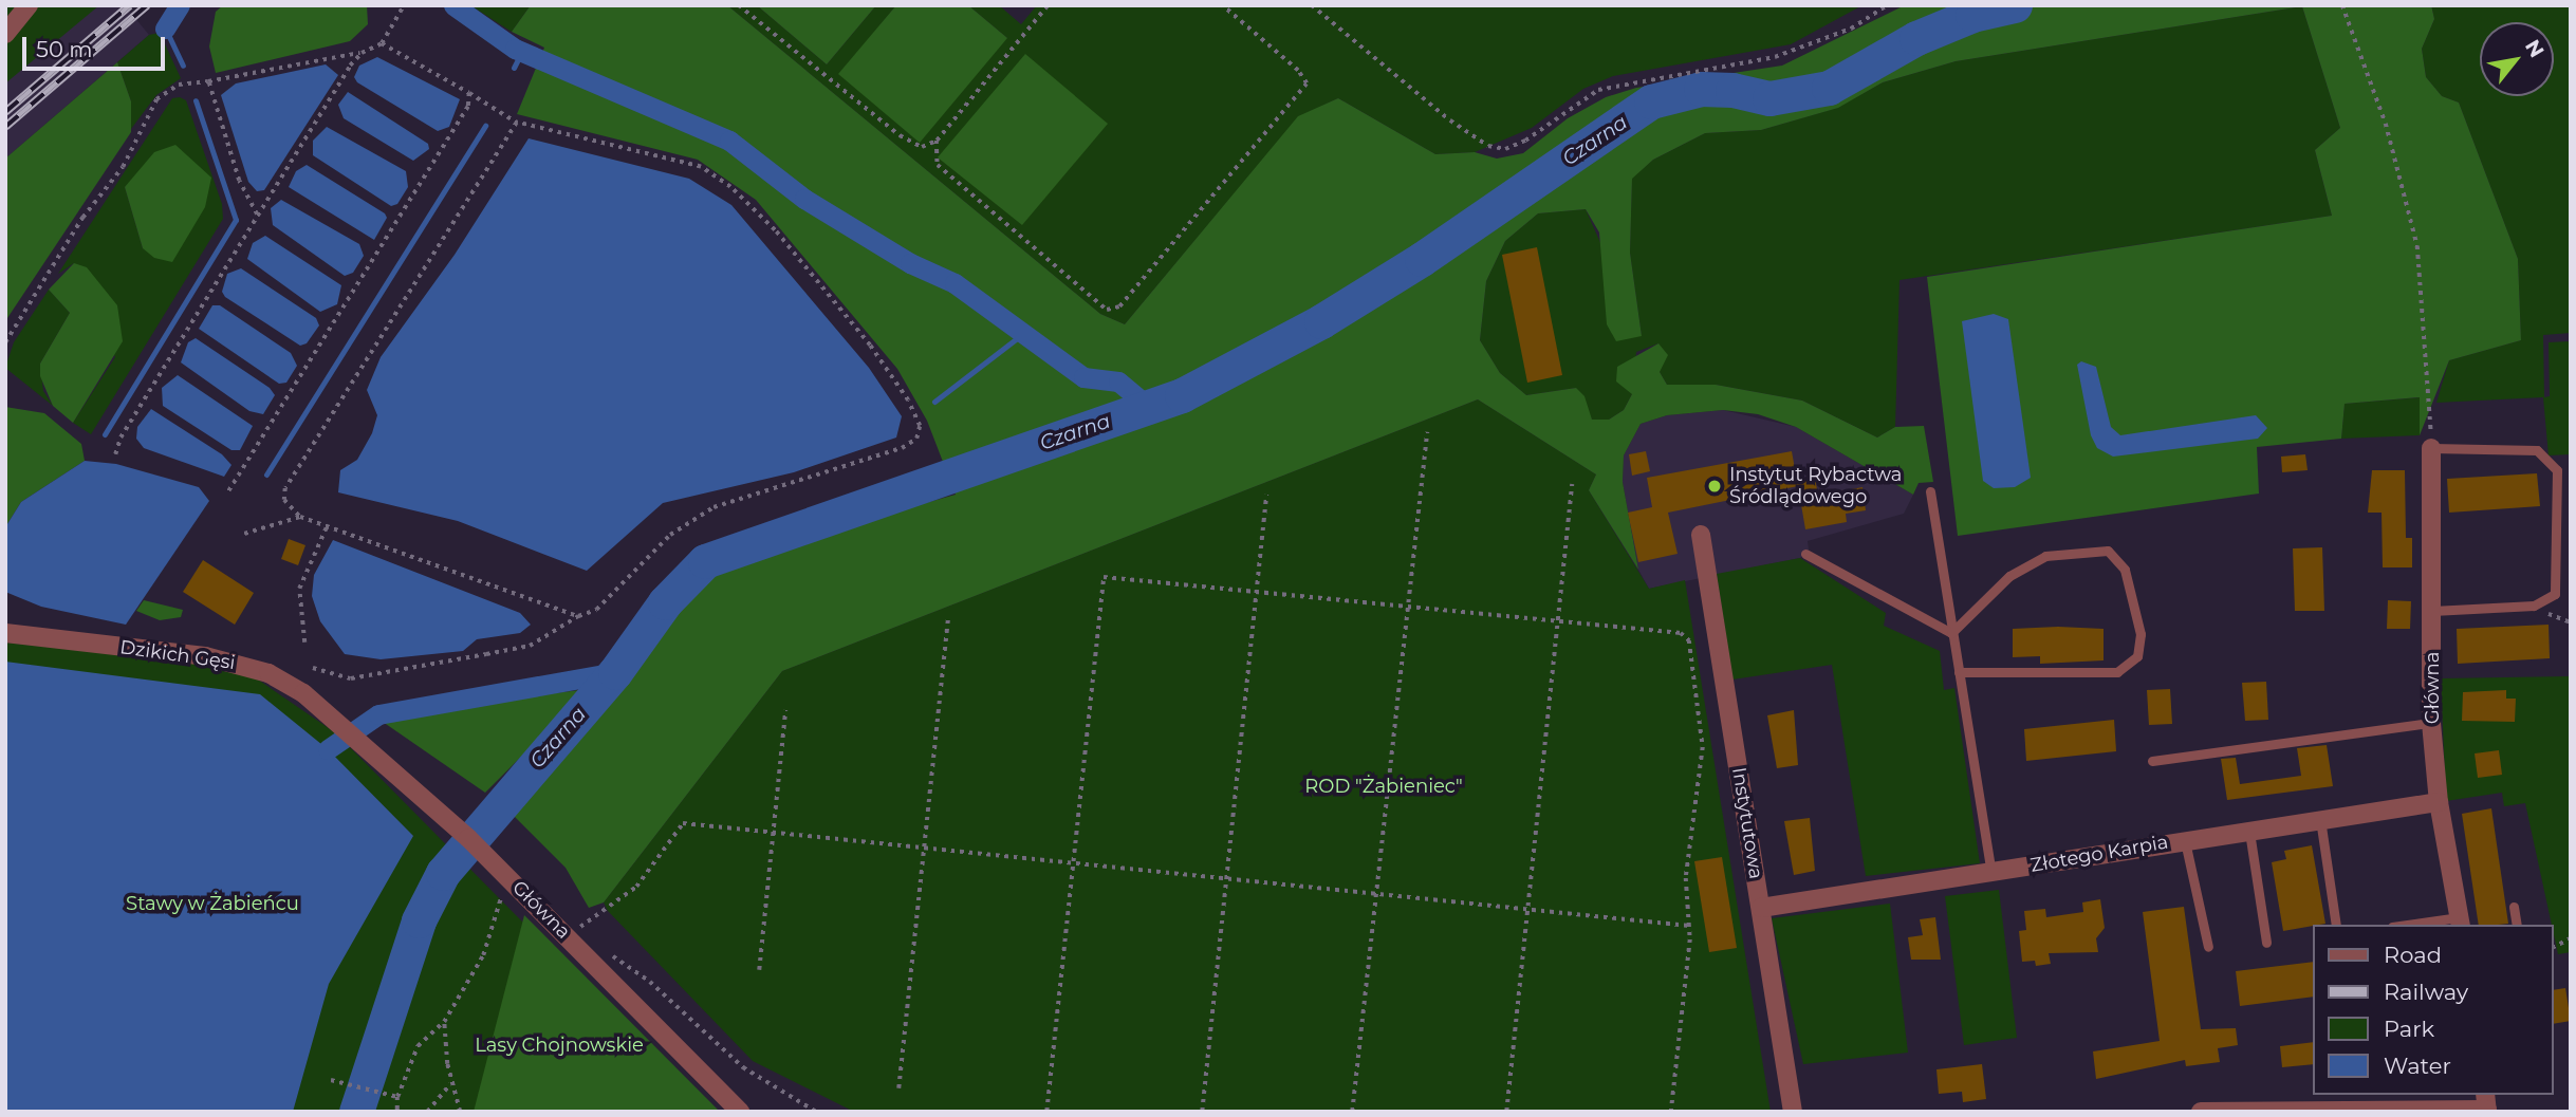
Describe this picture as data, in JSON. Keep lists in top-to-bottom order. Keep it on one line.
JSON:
{"streets":{"street":["Dzikich Gęsi","Główna","Instytutowa","Złotego Karpia"]},"crossings":[["Dzikich Gęsi","Główna"],["Główna","Złotego Karpia"],["Instytutowa","Złotego Karpia"]],"water":["Czarna"],"parks":["ROD \"Żabieniec\"","Stawy w Żabieńcu","Lasy Chojnowskie"],"places":["Instytut Rybactwa Śródlądowego"],"legend":["Road","Railway","Park","Water"],"scale_bar":"50 m","north":"top right"}
